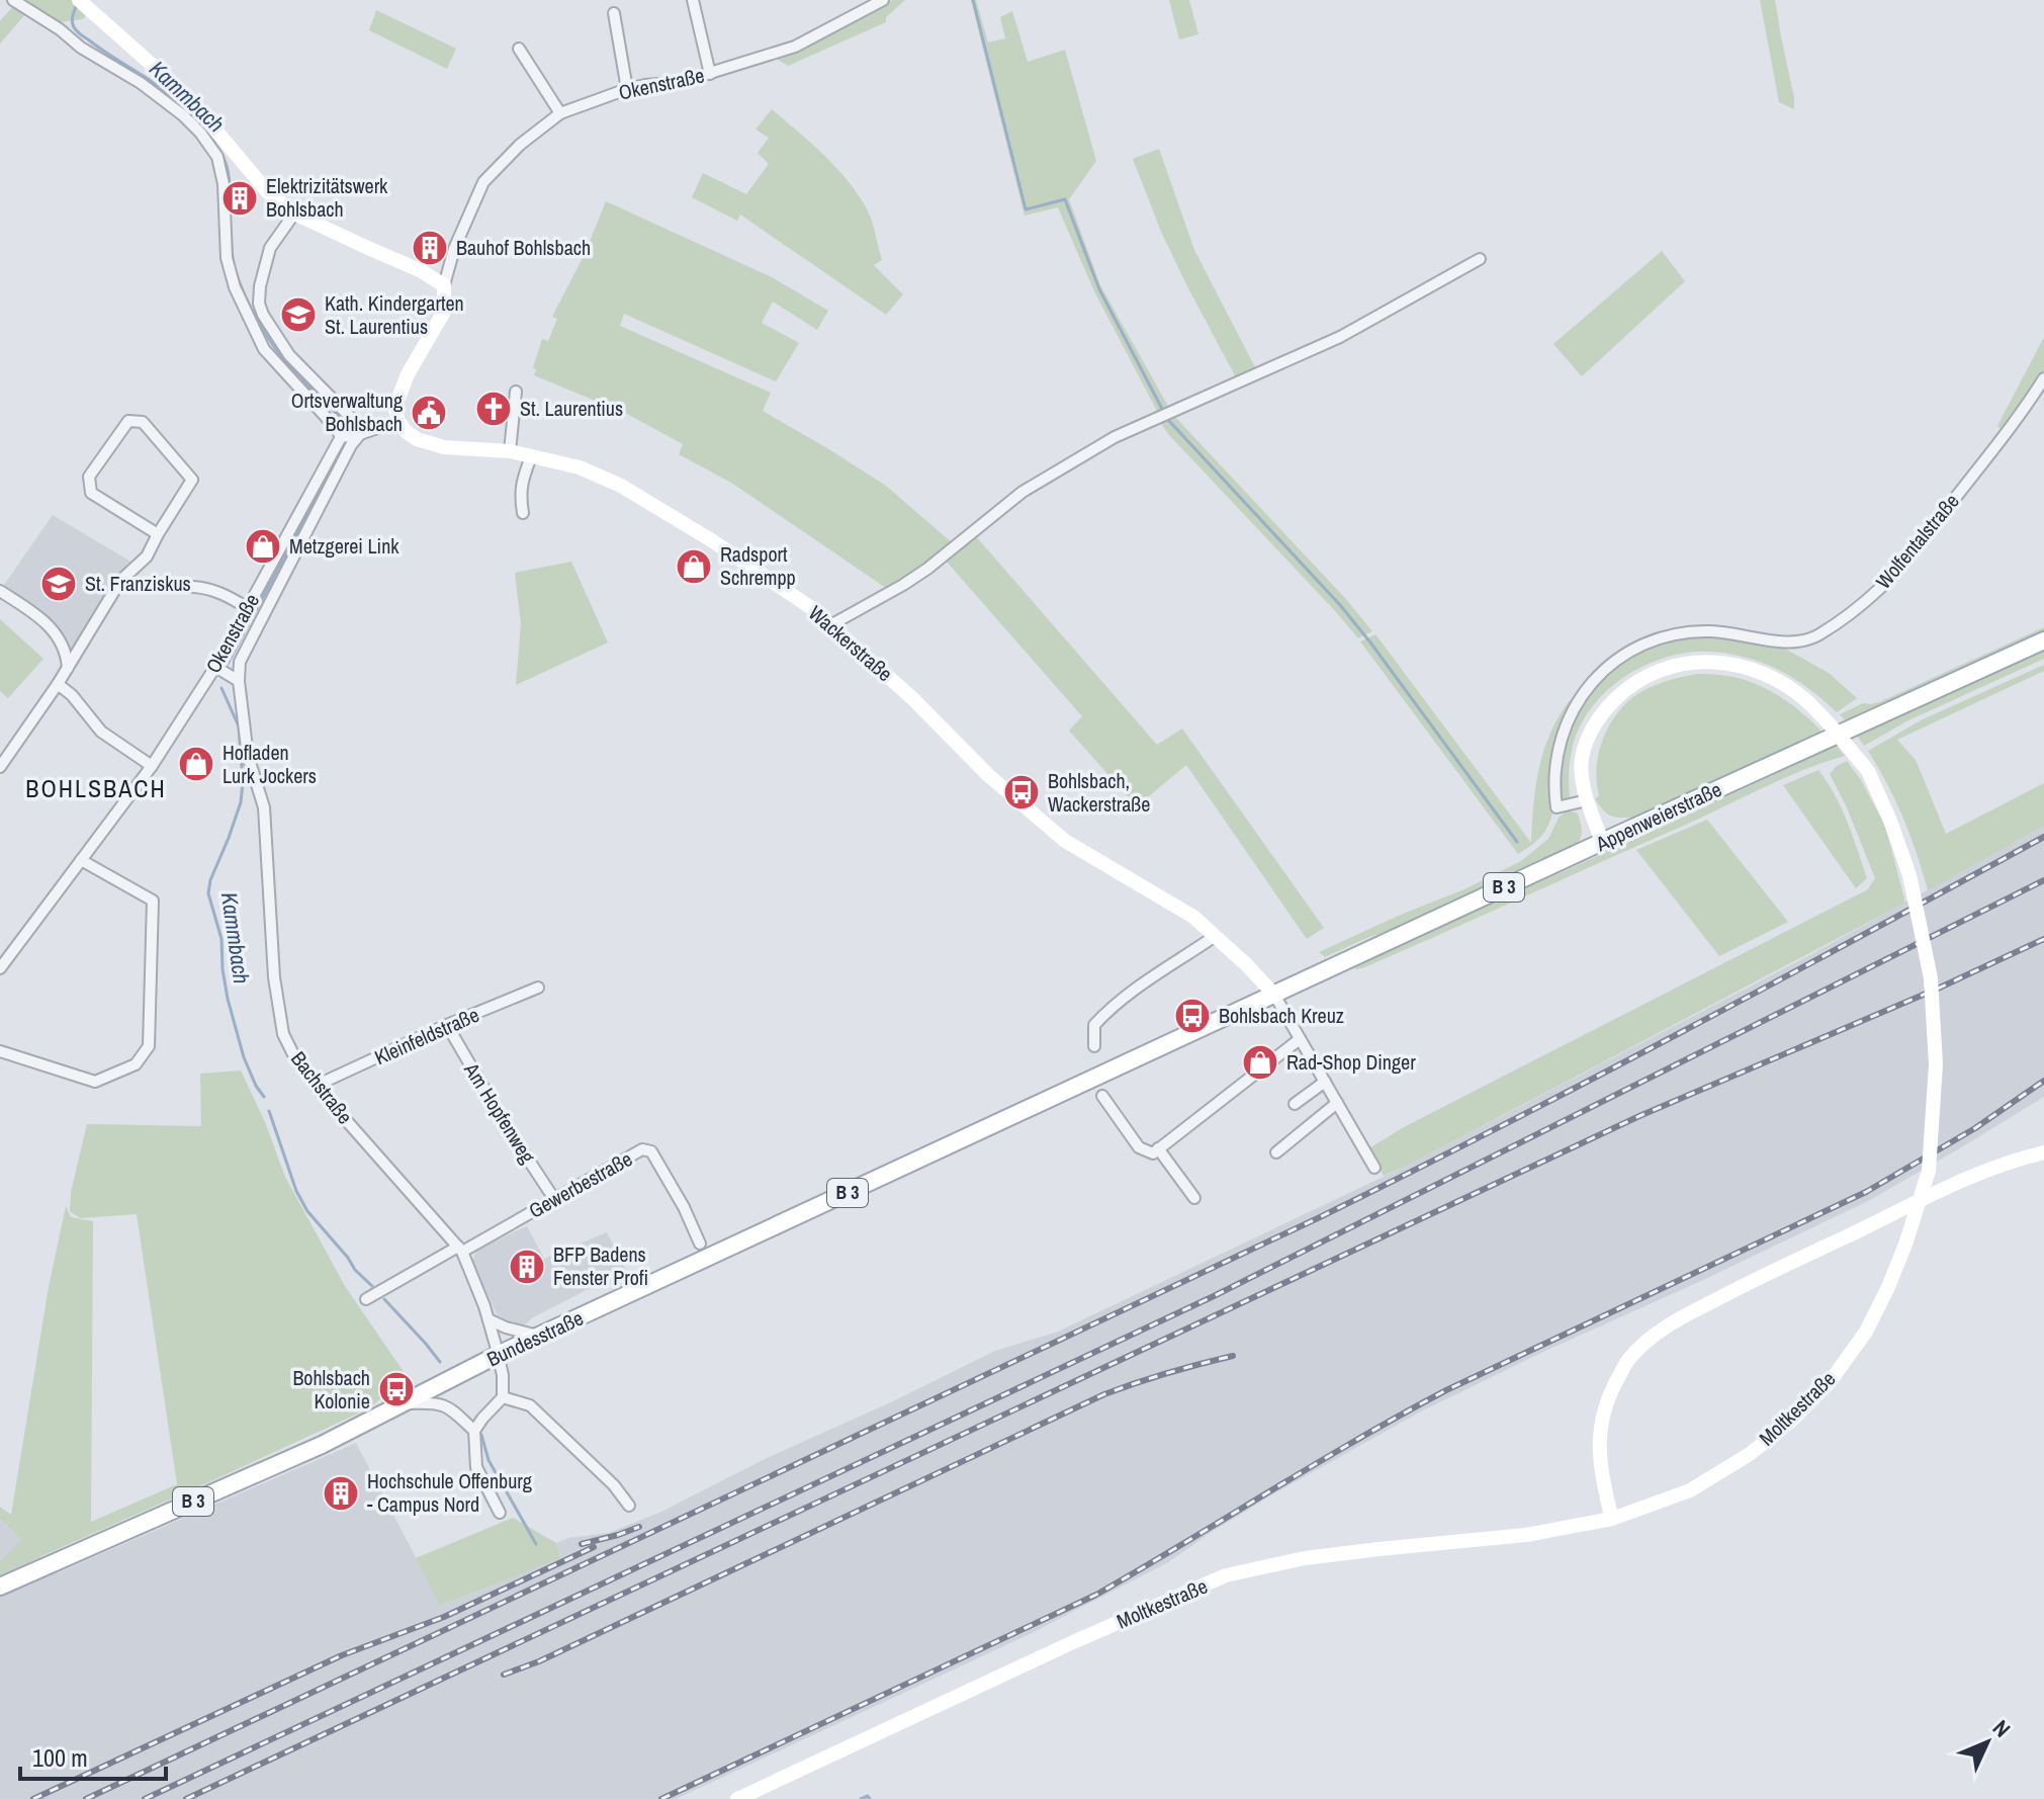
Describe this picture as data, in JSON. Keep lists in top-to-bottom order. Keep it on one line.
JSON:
{"streets":{"main road":["Appenweierstraße","B 3","Bundesstraße"],"street":["Okenstraße","Wolfentalstraße","Wackerstraße","Kleinfeldstraße","Bachstraße","Am Hopfenweg","Gewerbestraße","Moltkestraße"]},"crossings":[["Okenstraße","Wackerstraße"],["Wolfentalstraße","Moltkestraße"],["Wackerstraße","Appenweierstraße"],["Wackerstraße","Bundesstraße"],["Appenweierstraße","Bundesstraße"],["Appenweierstraße","Moltkestraße"],["Kleinfeldstraße","Bachstraße"],["Kleinfeldstraße","Am Hopfenweg"],["Bachstraße","Gewerbestraße"],["Bachstraße","Bundesstraße"],["Am Hopfenweg","Gewerbestraße"]],"districts":["BOHLSBACH"],"water":["Kammbach"],"places":{"building":["Elektrizitätswerk Bohlsbach","Bauhof Bohlsbach","BFP Badens Fenster Profi","Hochschule Offenburg - Campus Nord"],"school or university":["Kath. Kindergarten St. Laurentius","St. Franziskus"],"church":["St. Laurentius"],"public building":["Ortsverwaltung Bohlsbach"],"shop":["Metzgerei Link","Radsport Schrempp","Hofladen Lurk Jockers","Rad-Shop Dinger"],"bus stop":["Bohlsbach, Wackerstraße","Bohlsbach Kreuz","Bohlsbach Kolonie"]},"scale_bar":"100 m","north":"top right"}
